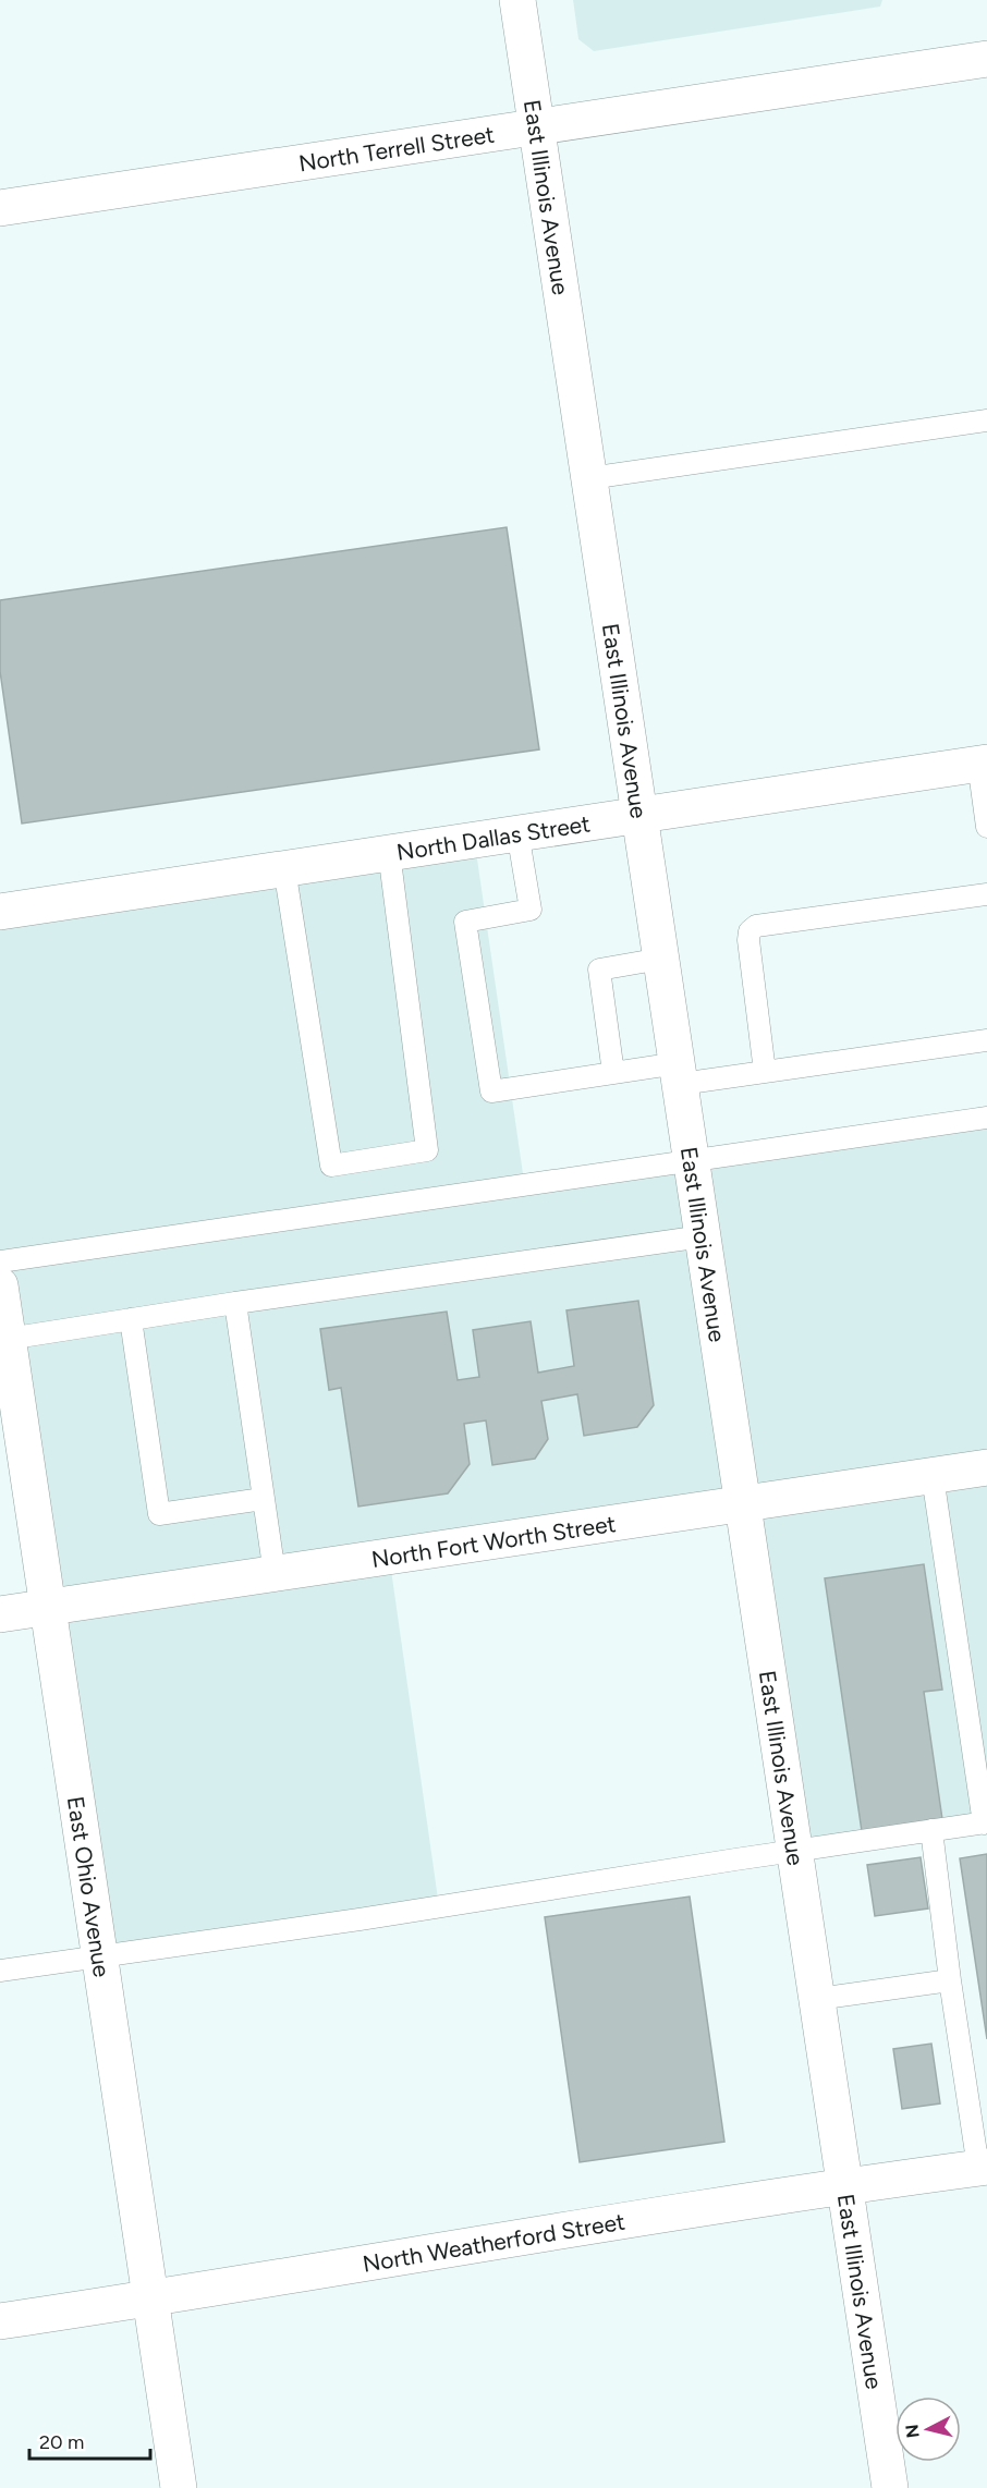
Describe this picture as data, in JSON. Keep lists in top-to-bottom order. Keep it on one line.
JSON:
{"streets":{"street":["North Terrell Street","East Illinois Avenue","North Dallas Street","North Fort Worth Street","East Ohio Avenue","North Weatherford Street"]},"crossings":[["North Terrell Street","East Illinois Avenue"],["East Illinois Avenue","North Dallas Street"],["East Illinois Avenue","North Fort Worth Street"],["East Illinois Avenue","North Weatherford Street"],["North Fort Worth Street","East Ohio Avenue"],["East Ohio Avenue","North Weatherford Street"]],"scale_bar":"20 m","north":"left"}
